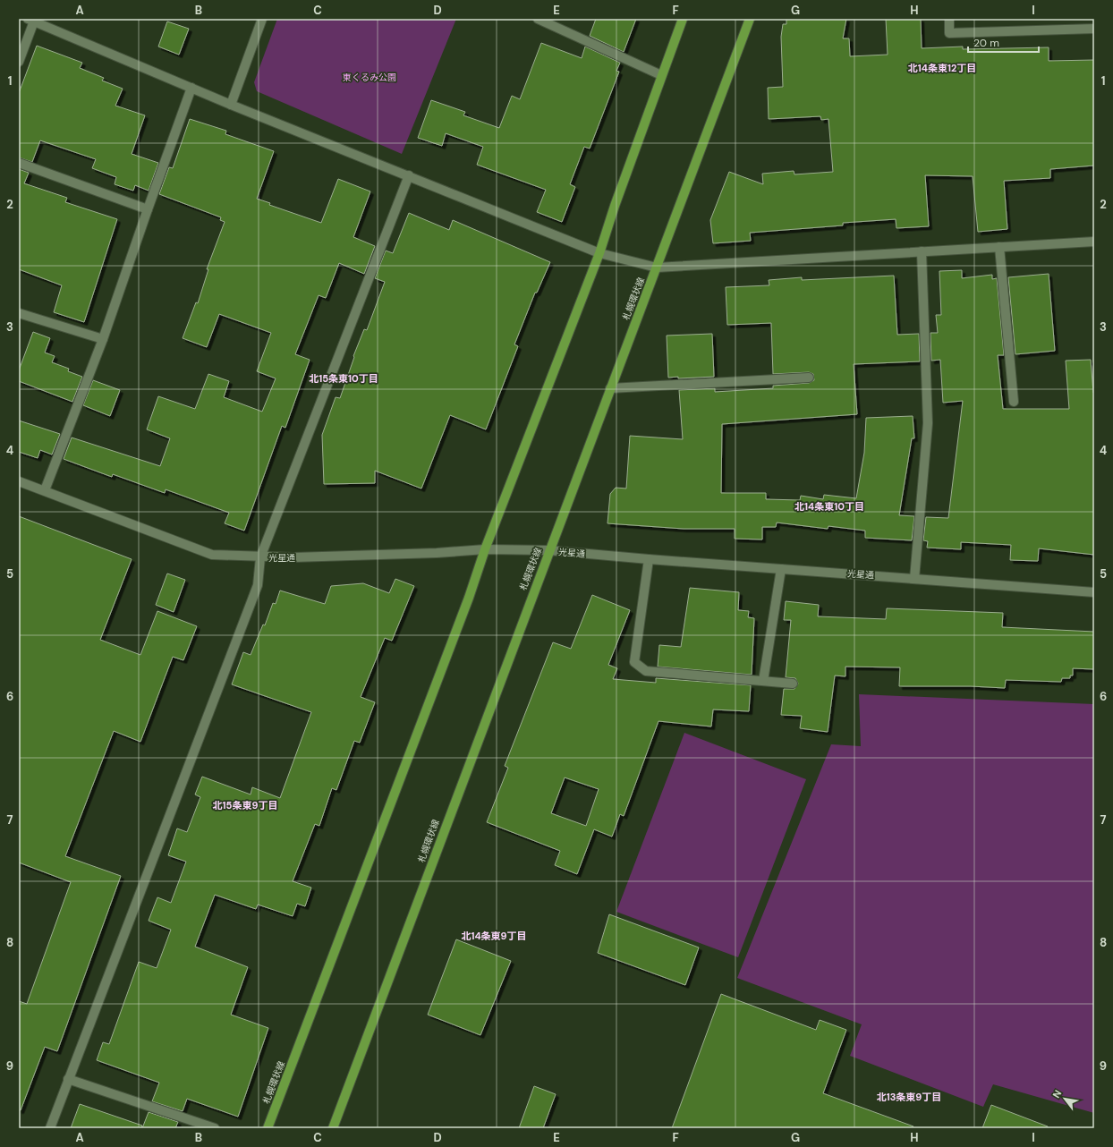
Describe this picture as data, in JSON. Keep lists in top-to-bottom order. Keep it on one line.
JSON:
{"streets":{"main road":["札幌環状線"],"street":["光星通"]},"crossings":[["札幌環状線","光星通"]],"districts":["北14条東12丁目","北15条東10丁目","北14条東10丁目","北15条東9丁目","北14条東9丁目","北13条東9丁目"],"parks":["東くるみ公園"],"scale_bar":"20 m","north":"top left","grid":{"columns":["A","B","C","D","E","F","G","H","I"],"rows":["1","2","3","4","5","6","7","8","9"]}}
